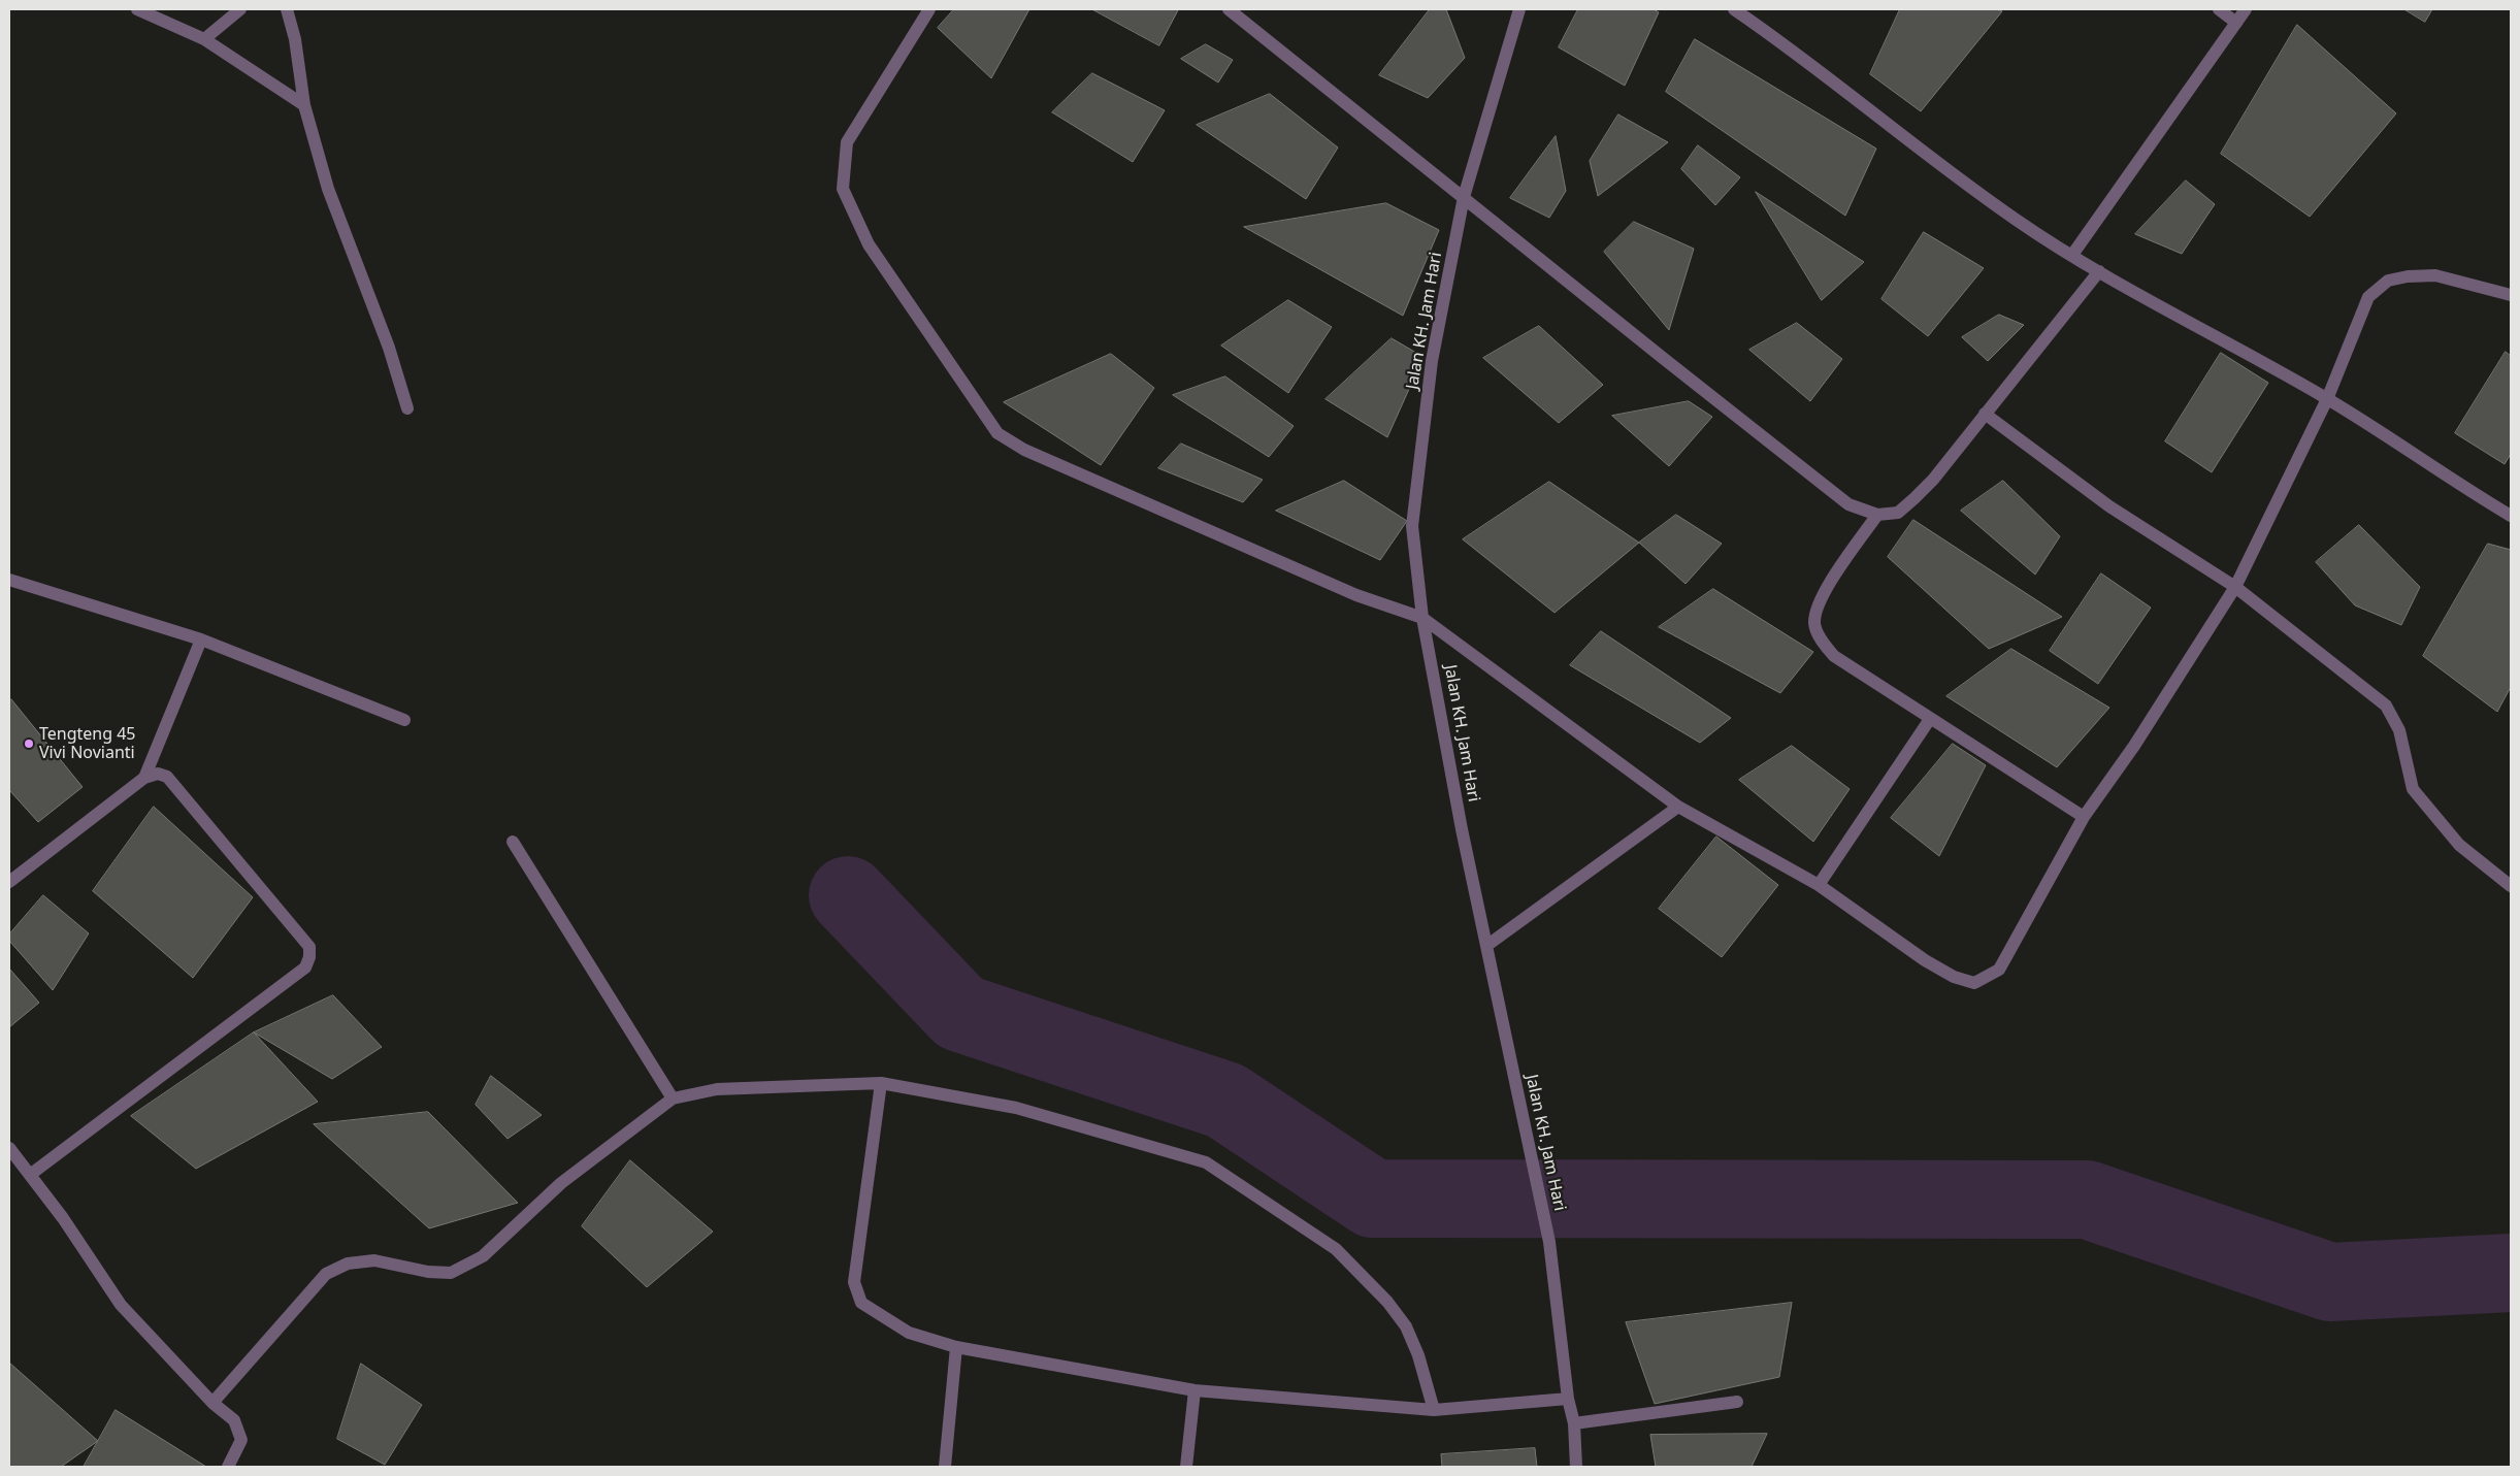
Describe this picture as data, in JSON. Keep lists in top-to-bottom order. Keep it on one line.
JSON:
{"streets":{"street":["Jalan KH. Jam Hari"]},"places":["Tengteng 45 Vivi Novianti"]}
